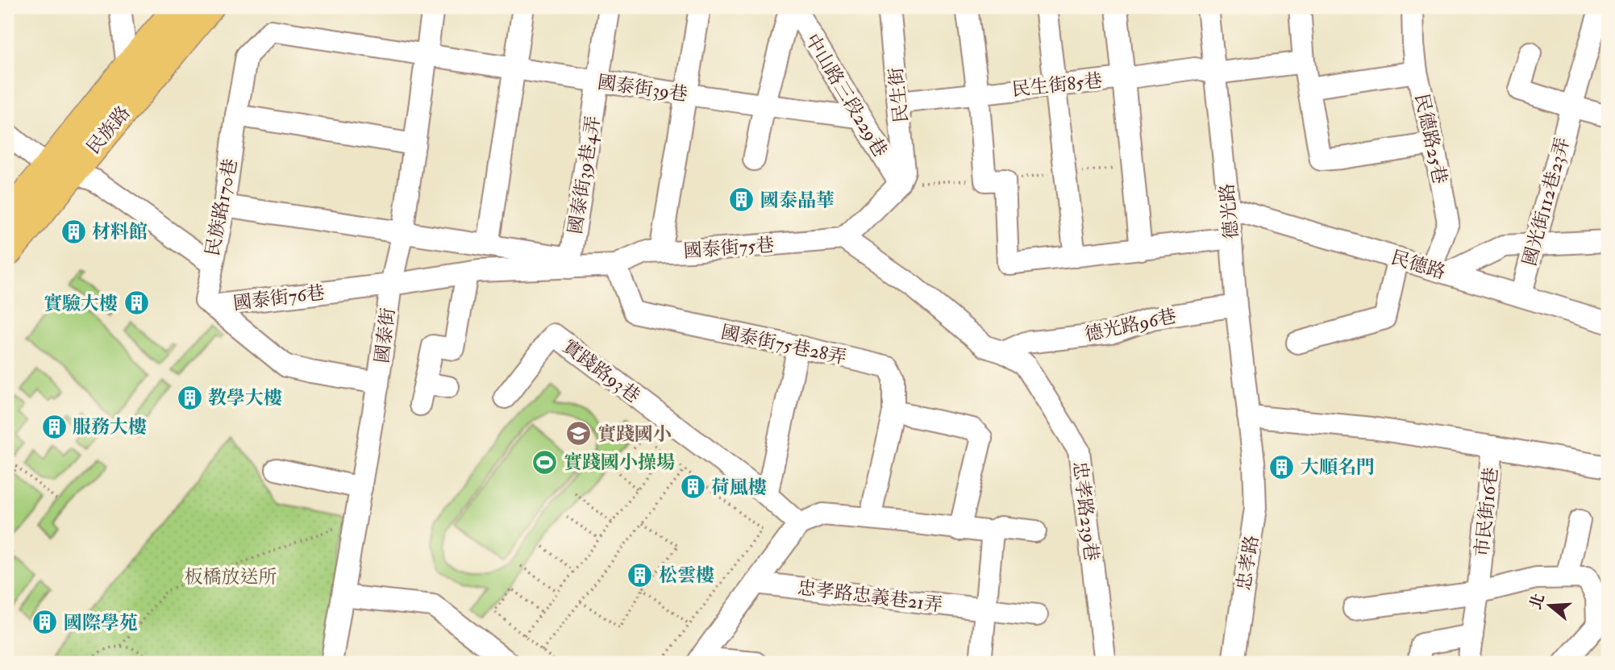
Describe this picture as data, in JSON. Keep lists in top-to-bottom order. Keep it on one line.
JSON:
{"streets":{"main road":["民族路"],"street":["民生街85巷","國泰街39巷","中山路三段229巷","民生街","民德路25巷","國泰街39巷4弄","國光街112巷23弄","民族路170巷","德光路","國泰街75巷","民德路","國泰街76巷","德光路96巷","國泰街","國泰街75巷28弄","實踐路93巷","忠孝路239巷","市民街16巷","忠孝路","忠孝路忠義巷21弄"]},"crossings":[["民生街85巷","民生街"],["民生街85巷","德光路"],["國泰街39巷","中山路三段229巷"],["國泰街39巷","國泰街39巷4弄"],["國泰街39巷","民族路170巷"],["國泰街39巷","國泰街"],["中山路三段229巷","民生街"],["民族路","民族路170巷"],["民德路25巷","民德路"],["國泰街39巷4弄","國泰街75巷"],["國光街112巷23弄","民德路"],["民族路170巷","國泰街76巷"],["德光路","民德路"],["德光路","德光路96巷"],["德光路","忠孝路"],["國泰街75巷","國泰街76巷"],["國泰街75巷","國泰街"],["國泰街75巷","國泰街75巷28弄"],["國泰街76巷","國泰街"],["德光路96巷","忠孝路239巷"]],"parks":["板橋放送所"],"places":{"building":["國泰晶華","材料館","實驗大樓","教學大樓","服務大樓","大順名門","荷風樓","松雲樓","國際學苑"],"school or university":["實踐國小"],"sports":["實踐國小操場"]},"north":"left"}
